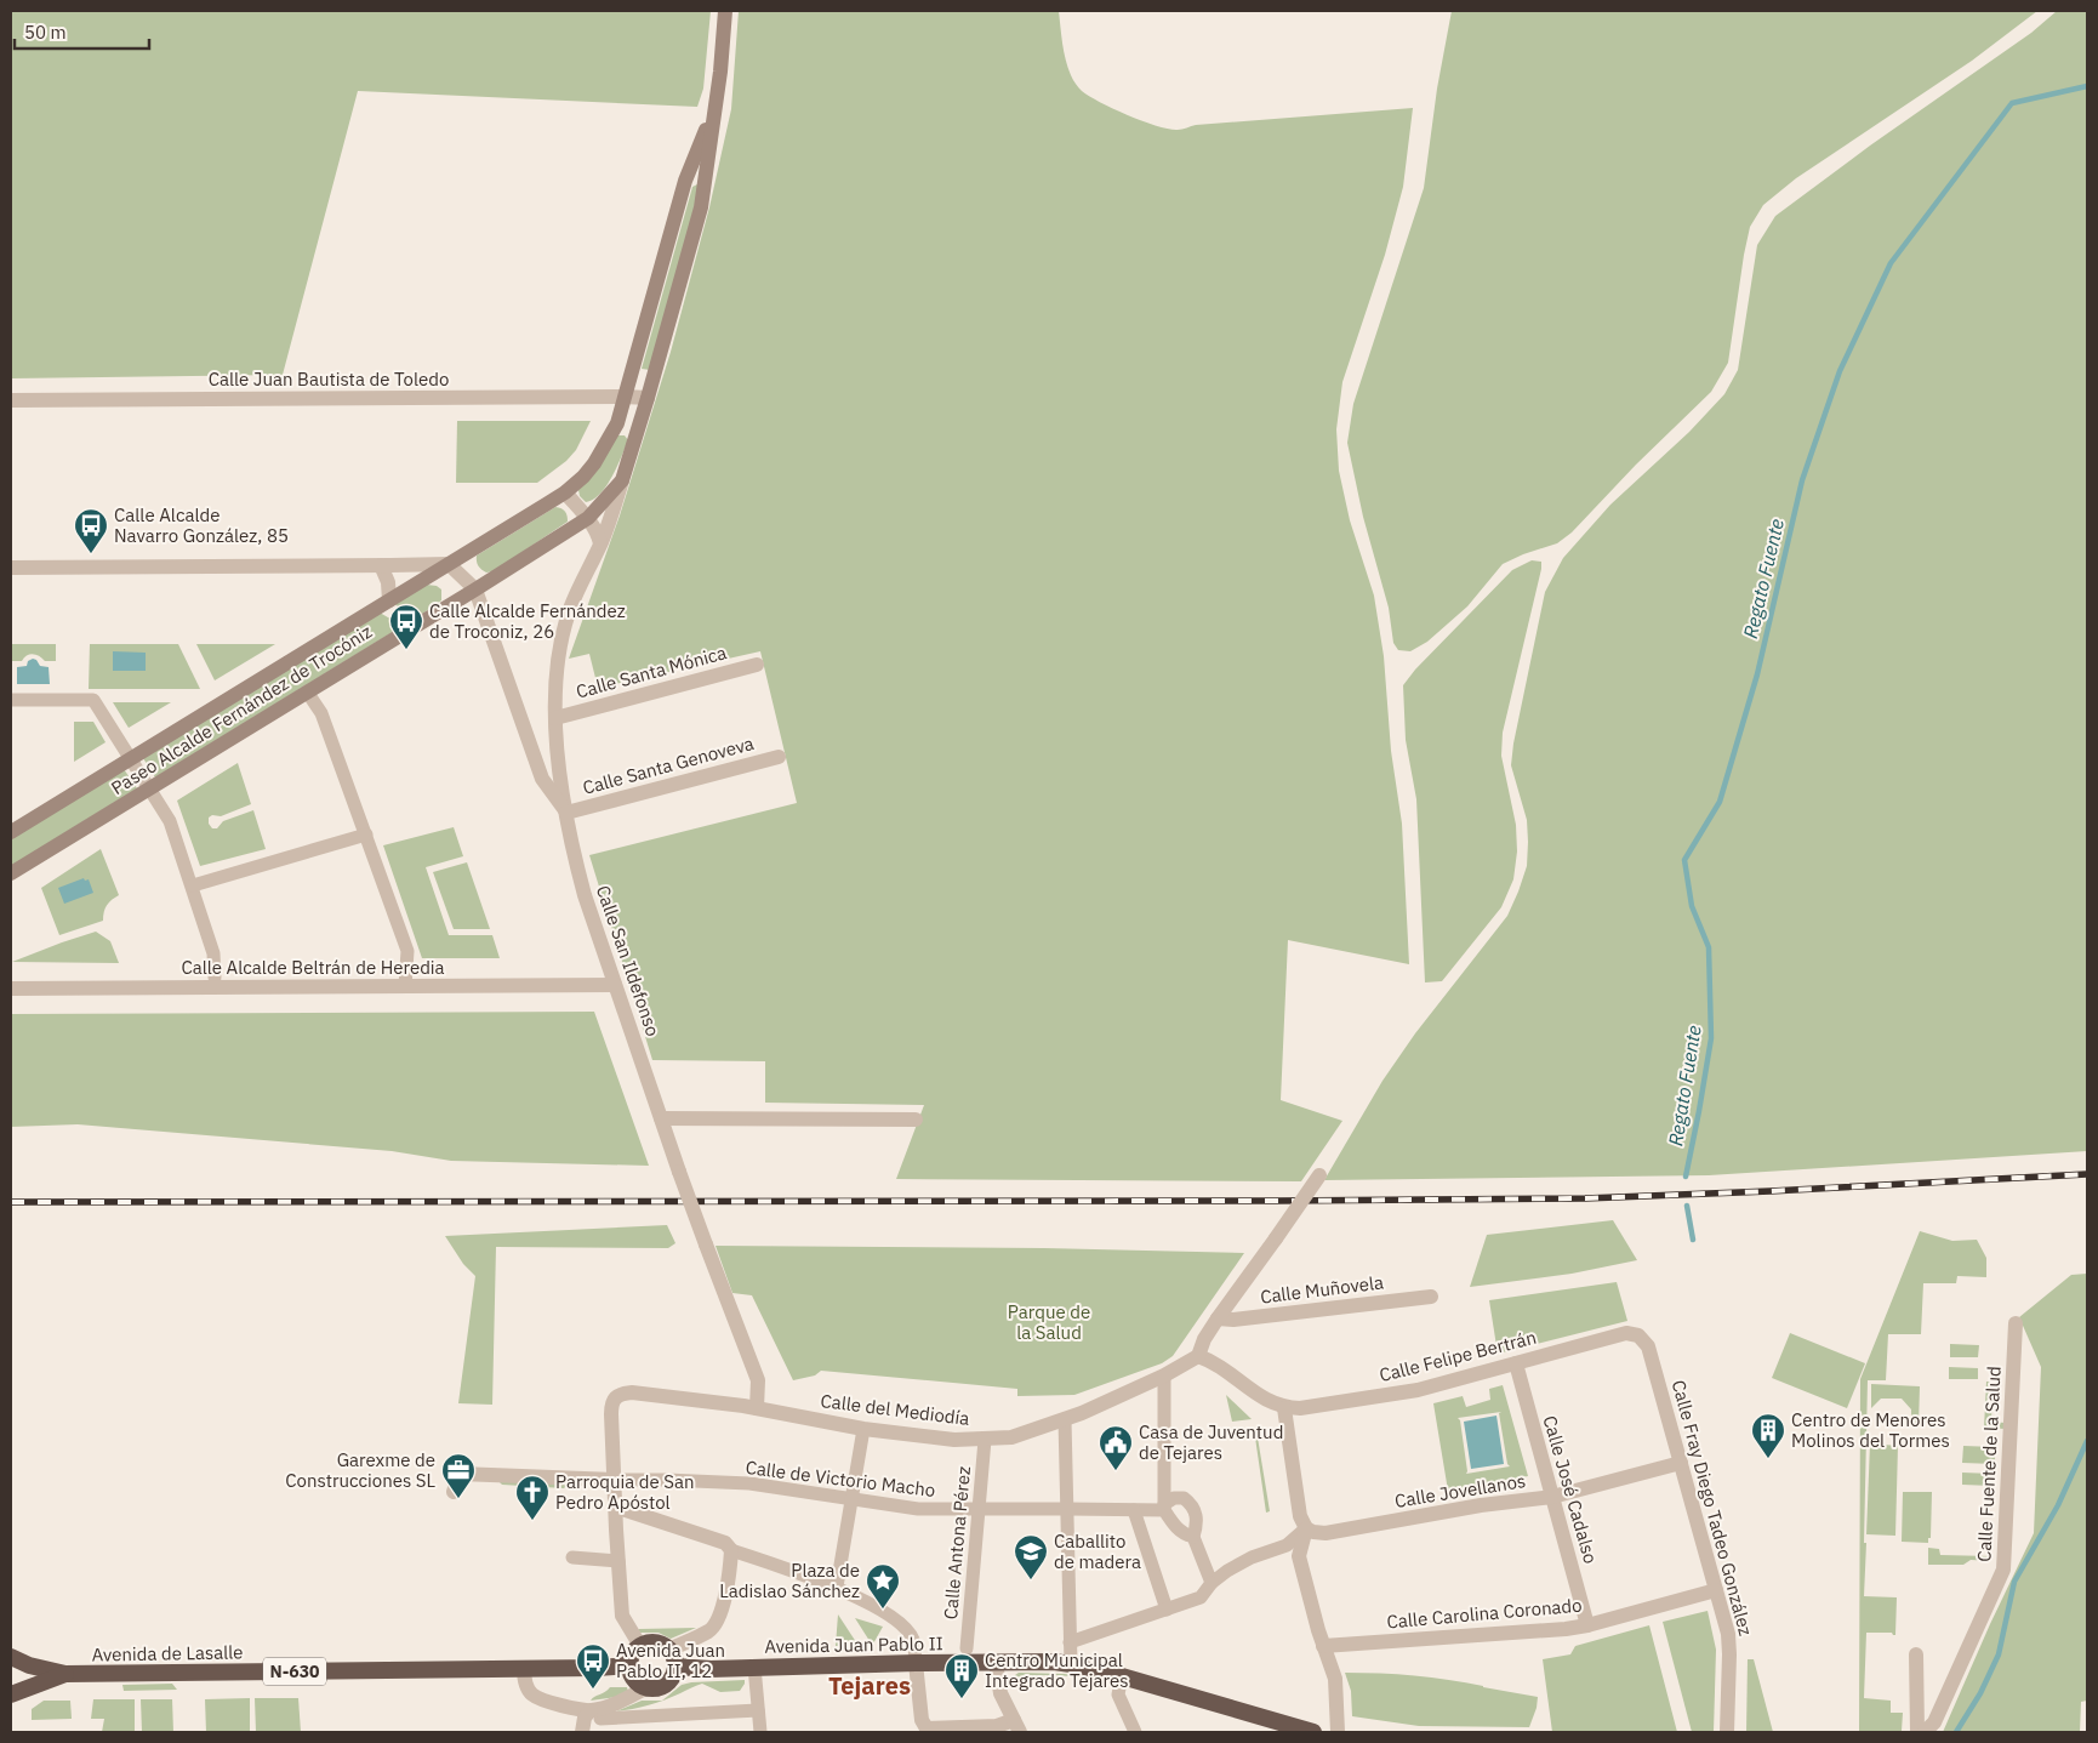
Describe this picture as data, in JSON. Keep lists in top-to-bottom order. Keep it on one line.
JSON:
{"streets":{"highway":["Avenida Juan Pablo II","Avenida de Lasalle","N-630"],"main road":["Paseo Alcalde Fernández de Trocóniz"],"street":["Calle Juan Bautista de Toledo","Calle Santa Mónica","Calle Santa Genoveva","Calle San Ildefonso","Calle Alcalde Beltrán de Heredia","Calle Muñovela","Calle Felipe Bertrán","Calle del Mediodía","Calle Fuente de la Salud","Calle de Victorio Macho","Calle José Cadalso","Calle Jovellanos","Calle Fray Diego Tadeo González","Calle Antona Pérez","Calle Carolina Coronado"]},"crossings":[["Calle Juan Bautista de Toledo","Paseo Alcalde Fernández de Trocóniz"],["Calle Santa Mónica","Calle San Ildefonso"],["Paseo Alcalde Fernández de Trocóniz","Calle San Ildefonso"],["Calle Santa Genoveva","Calle San Ildefonso"],["Calle San Ildefonso","Calle Alcalde Beltrán de Heredia"],["Calle San Ildefonso","Calle del Mediodía"],["Calle Felipe Bertrán","Calle José Cadalso"],["Calle Felipe Bertrán","Calle Fray Diego Tadeo González"],["Calle del Mediodía","Calle de Victorio Macho"],["Calle del Mediodía","Calle Antona Pérez"],["Calle de Victorio Macho","Calle Antona Pérez"],["Calle José Cadalso","Calle Jovellanos"],["Calle José Cadalso","Calle Carolina Coronado"],["Calle Jovellanos","Calle Fray Diego Tadeo González"],["Calle Fray Diego Tadeo González","Calle Carolina Coronado"],["Avenida Juan Pablo II","N-630"],["Avenida de Lasalle","N-630"]],"districts":["Tejares"],"water":["Regato Fuente"],"parks":["Parque de la Salud"],"places":{"bus stop":["Calle Alcalde Navarro González, 85","Calle Alcalde Fernández de Troconiz, 26","Avenida Juan Pablo II, 12"],"building":["Centro de Menores Molinos del Tormes","Centro Municipal Integrado Tejares"],"public building":["Casa de Juventud de Tejares"],"office":["Garexme de Construcciones SL"],"church":["Parroquia de San Pedro Apóstol"],"school or university":["Caballito de madera"],"place":["Plaza de Ladislao Sánchez"]},"scale_bar":"50 m"}
